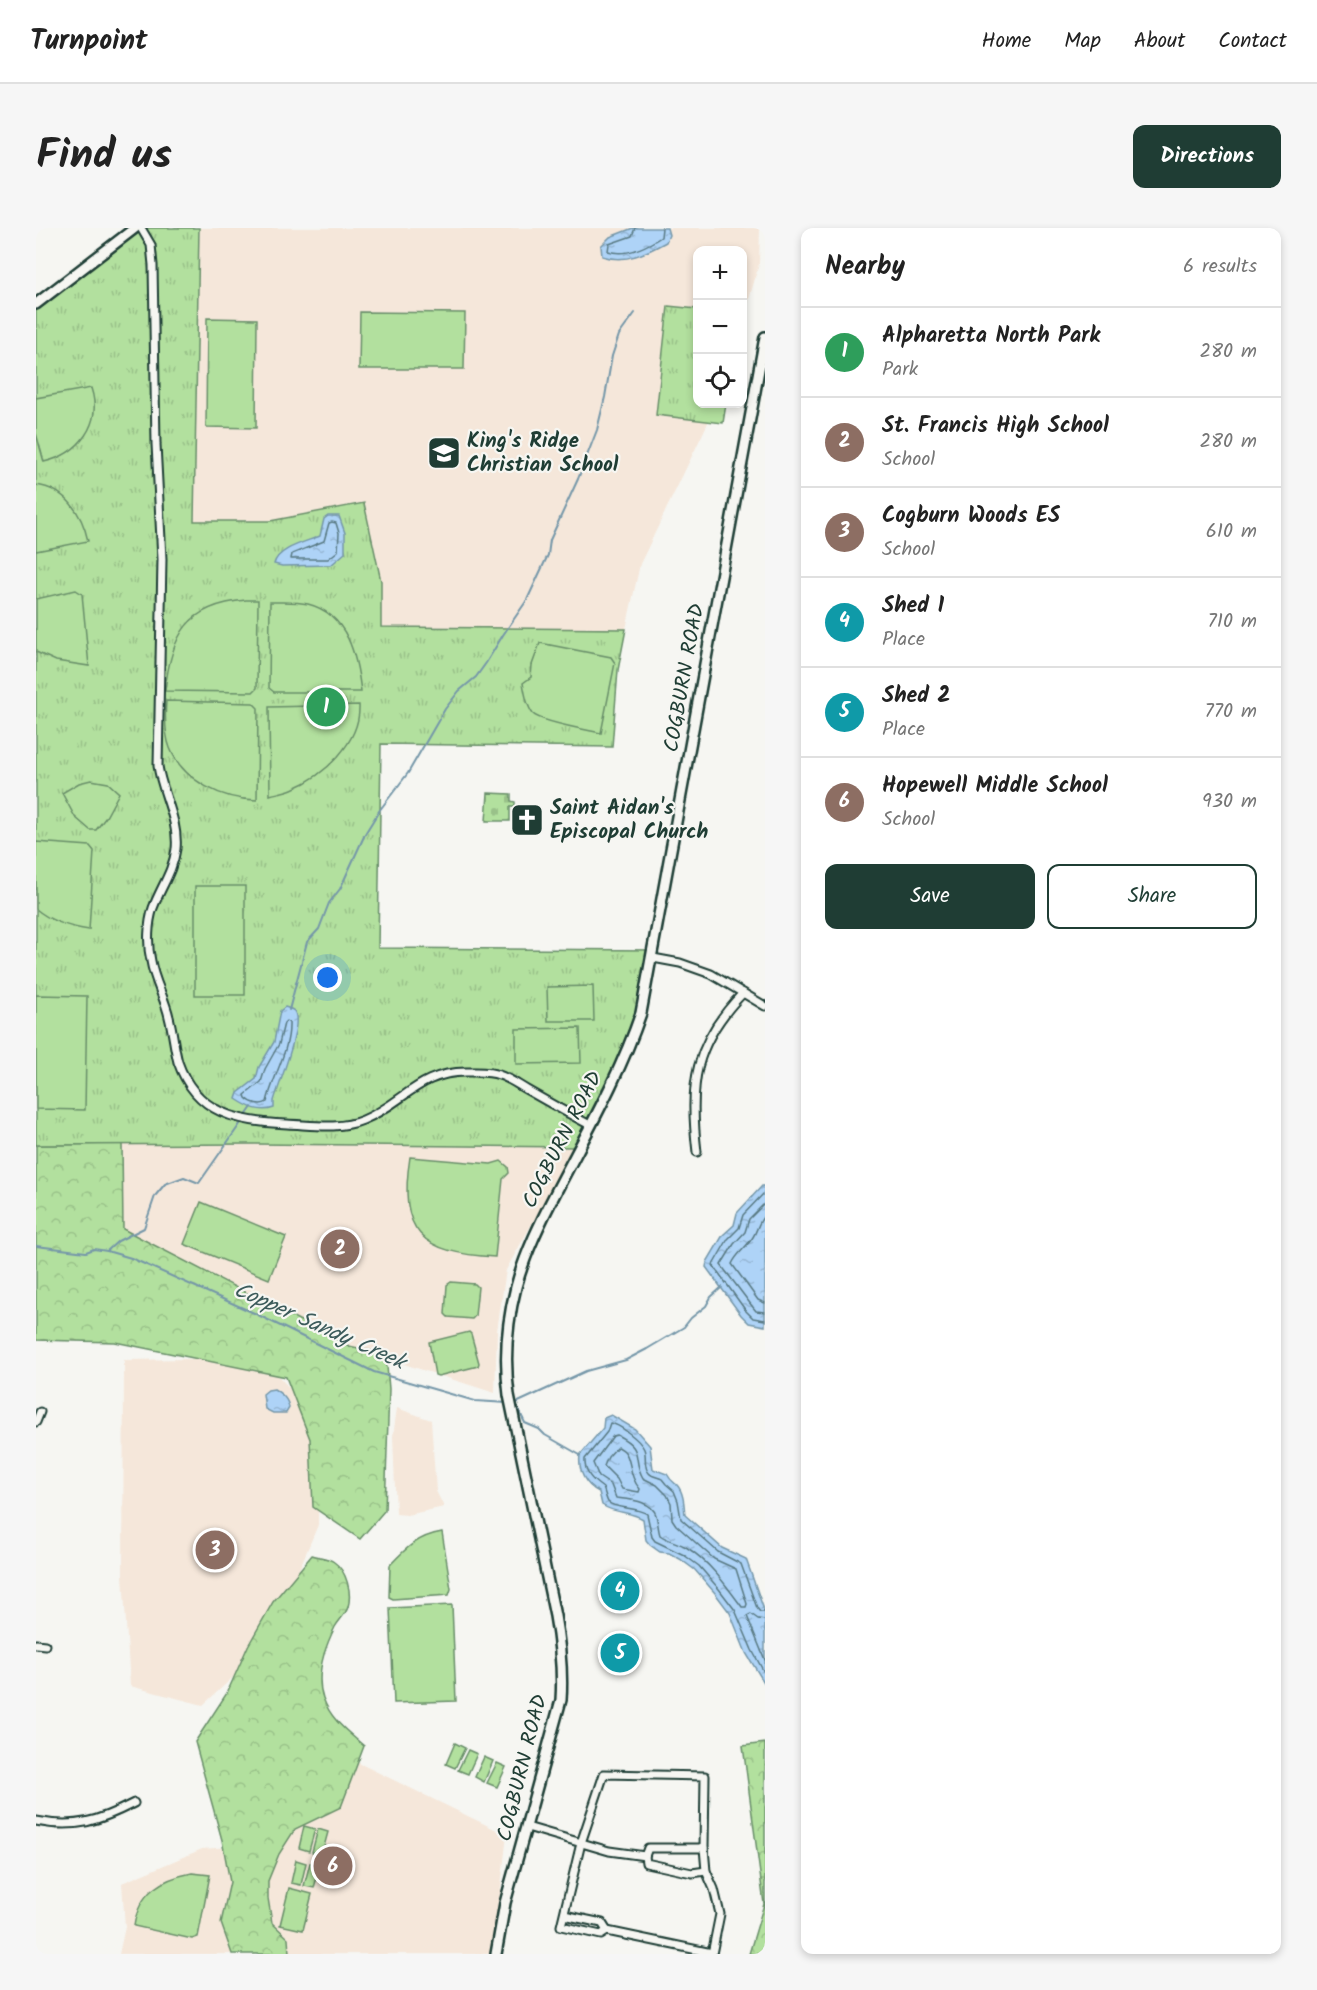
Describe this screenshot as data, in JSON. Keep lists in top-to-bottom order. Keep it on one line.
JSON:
{"streets":{"street":["COGBURN ROAD"]},"water":["Copper Sandy Creek"],"places":{"school or university":["King's Ridge Christian School"],"church":["Saint Aidan's Episcopal Church"]},"page":{"header":"Turnpoint","nav":["Home","Map","About","Contact"],"title":"Find us","buttons":["Directions",["Save","Share"]],"heading":["Nearby","6 results"],"map_buttons":["+","−"],"list":[{"mark":"1","name":"Alpharetta North Park","note":"Park","value":"280 m"},{"mark":"2","name":"St. Francis High School","note":"School","value":"280 m"},{"mark":"3","name":"Cogburn Woods ES","note":"School","value":"610 m"},{"mark":"4","name":"Shed 1","note":"Place","value":"710 m"},{"mark":"5","name":"Shed 2","note":"Place","value":"770 m"},{"mark":"6","name":"Hopewell Middle School","note":"School","value":"930 m"}],"pins":["1","2","3","4","5","6"]}}
